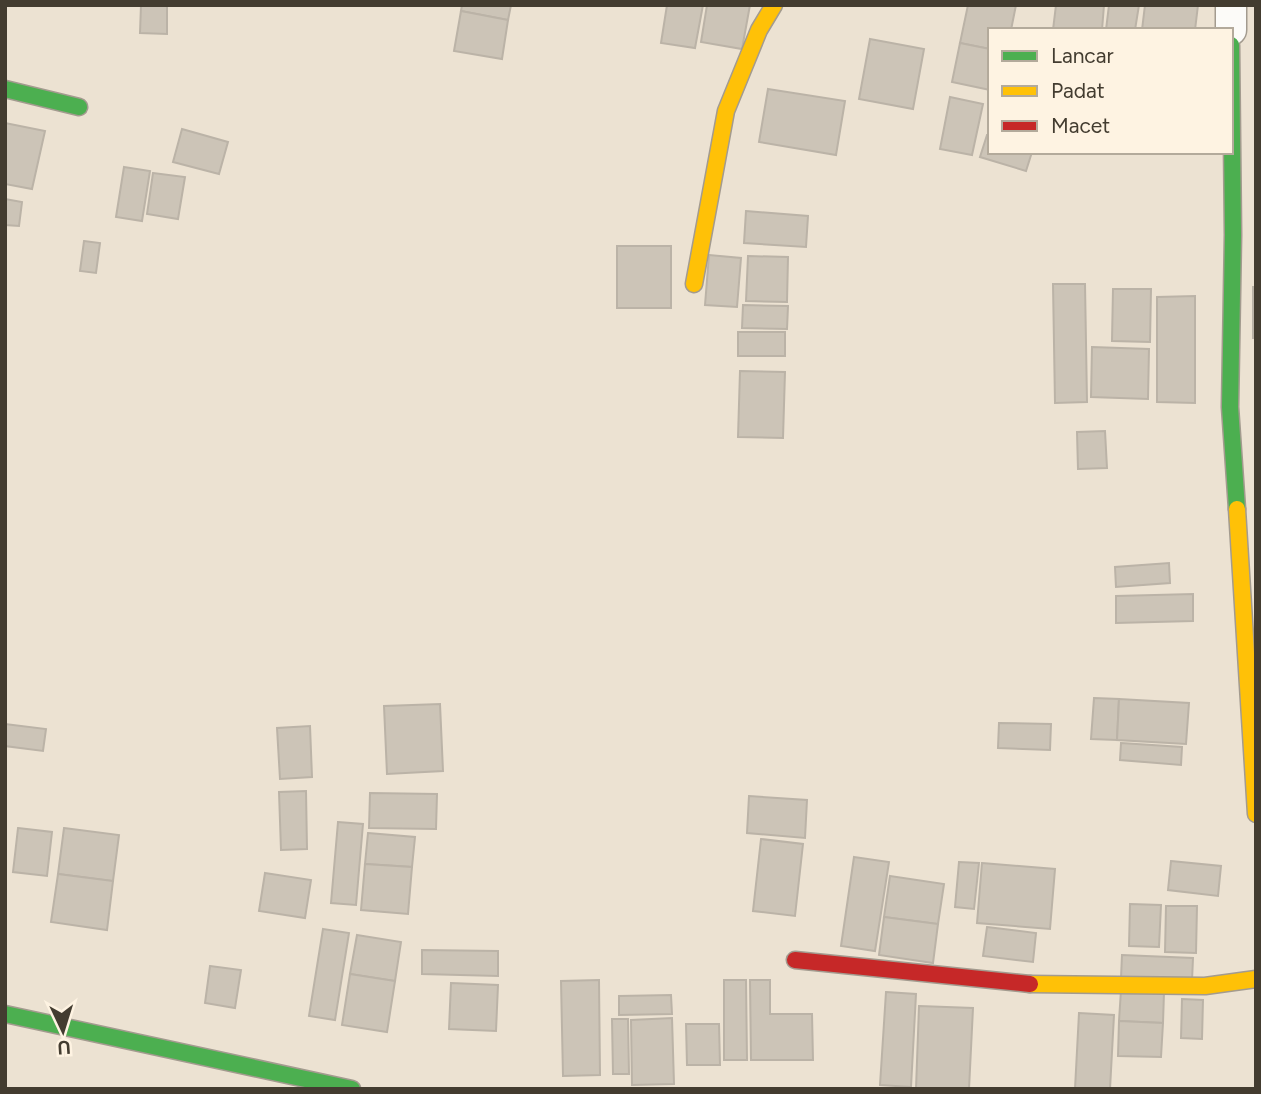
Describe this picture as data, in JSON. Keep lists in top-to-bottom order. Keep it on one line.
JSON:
{"legend":["Lancar","Padat","Macet"],"north":"bottom"}
